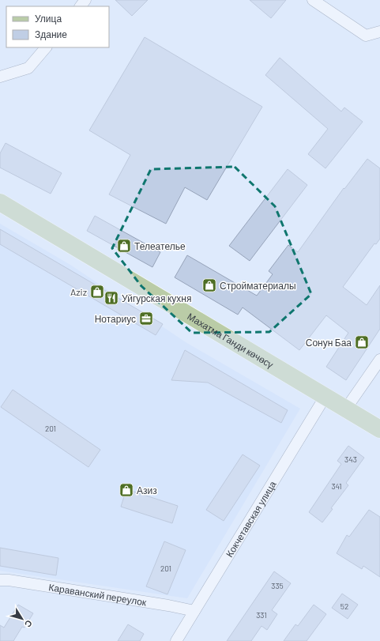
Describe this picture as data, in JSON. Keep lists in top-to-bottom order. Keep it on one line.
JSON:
{"streets":{"main road":["Махатма Ганди көчөсү"],"street":["Кокчетавская улица","Караванский переулок"]},"crossings":[["Махатма Ганди көчөсү","Кокчетавская улица"],["Кокчетавская улица","Караванский переулок"]],"places":{"shop":["Телеателье","Стройматериалы","Aziz","Сонун Баа","Азиз"],"restaurant":["Уйгурская кухня"],"office":["Нотариус"]},"house_numbers":["201","343","341","201","335","52","331"],"legend":["Улица","Здание"],"north":"bottom right"}
